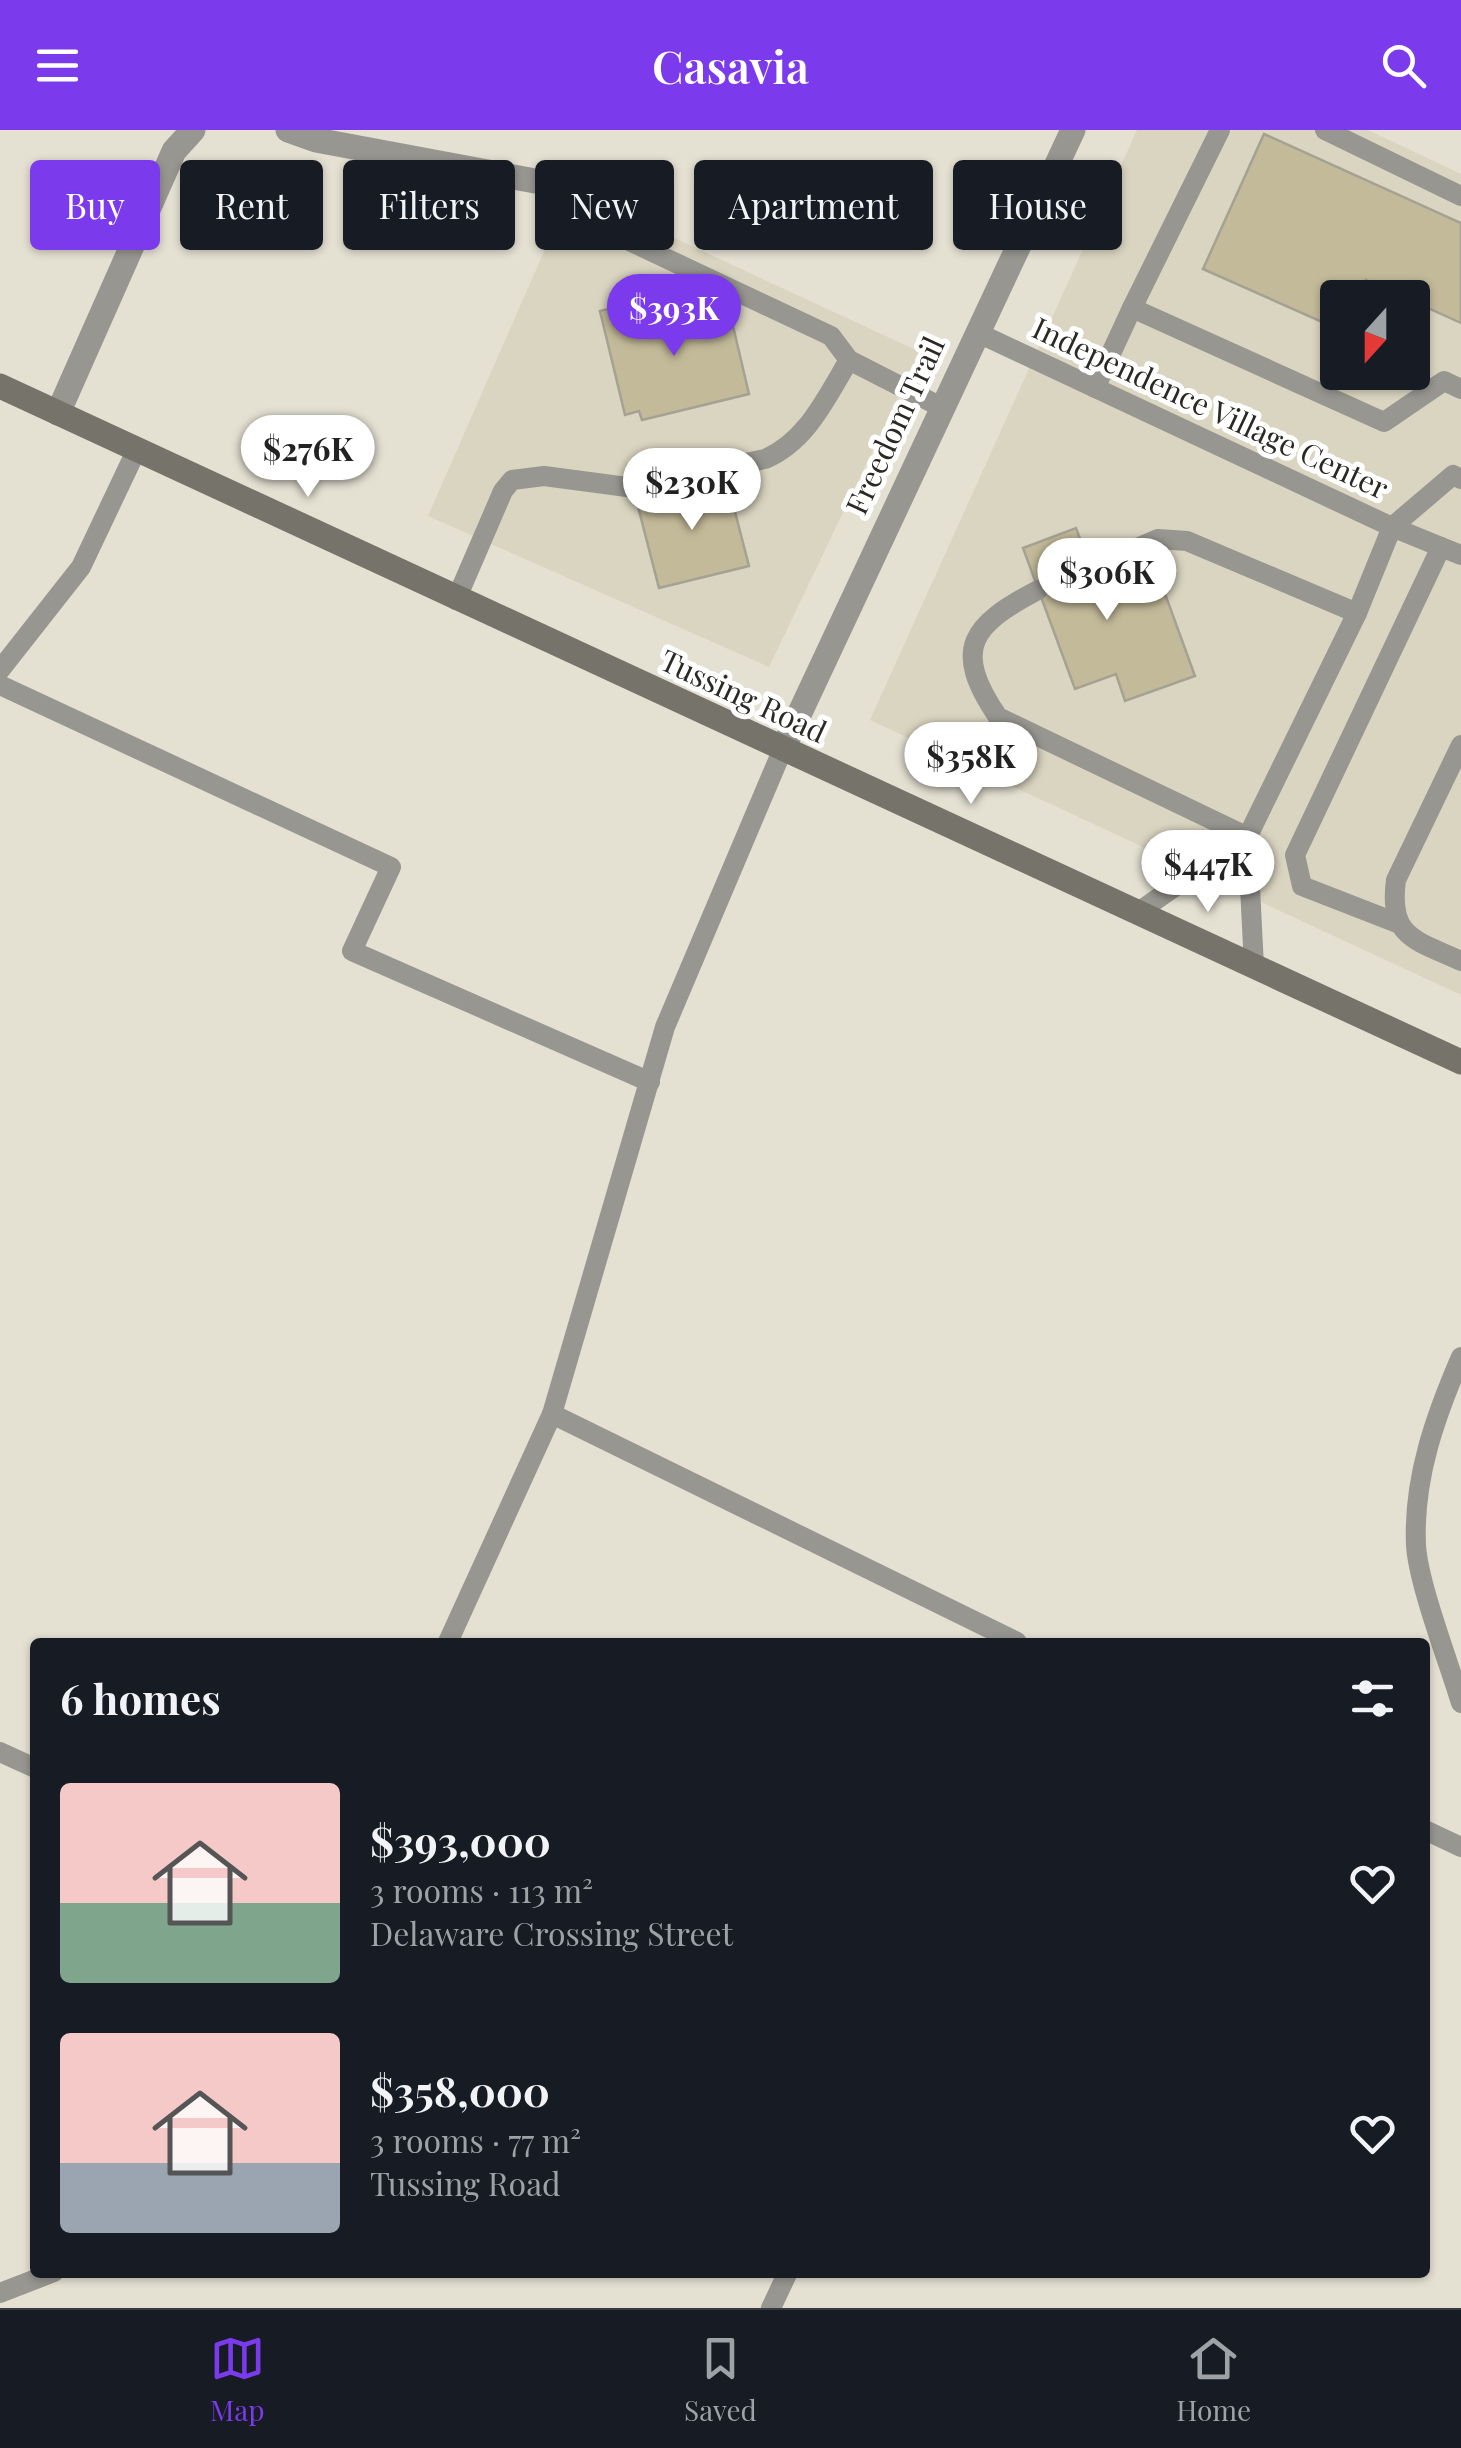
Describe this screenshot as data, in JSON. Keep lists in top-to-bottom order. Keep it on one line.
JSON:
{"streets":{"main road":["Tussing Road"],"street":["Freedom Trail"],"lane":["Independence Village Center"]},"crossings":[["Independence Village Center","Freedom Trail"],["Freedom Trail","Tussing Road"]],"north":"bottom","page":{"header":"Casavia","chip":["Buy","Rent","Filters","New","Apartment","House"],"price":["$393K","$276K","$230K","$306K","$358K","$447K"],"heading":"6 homes","list":[{"name":"$393,000","note":"3 rooms · 113 m² · Delaware Crossing Street"},{"name":"$358,000","note":"3 rooms · 77 m² · Tussing Road"}],"tabs":["Map","Saved","Home"]}}
